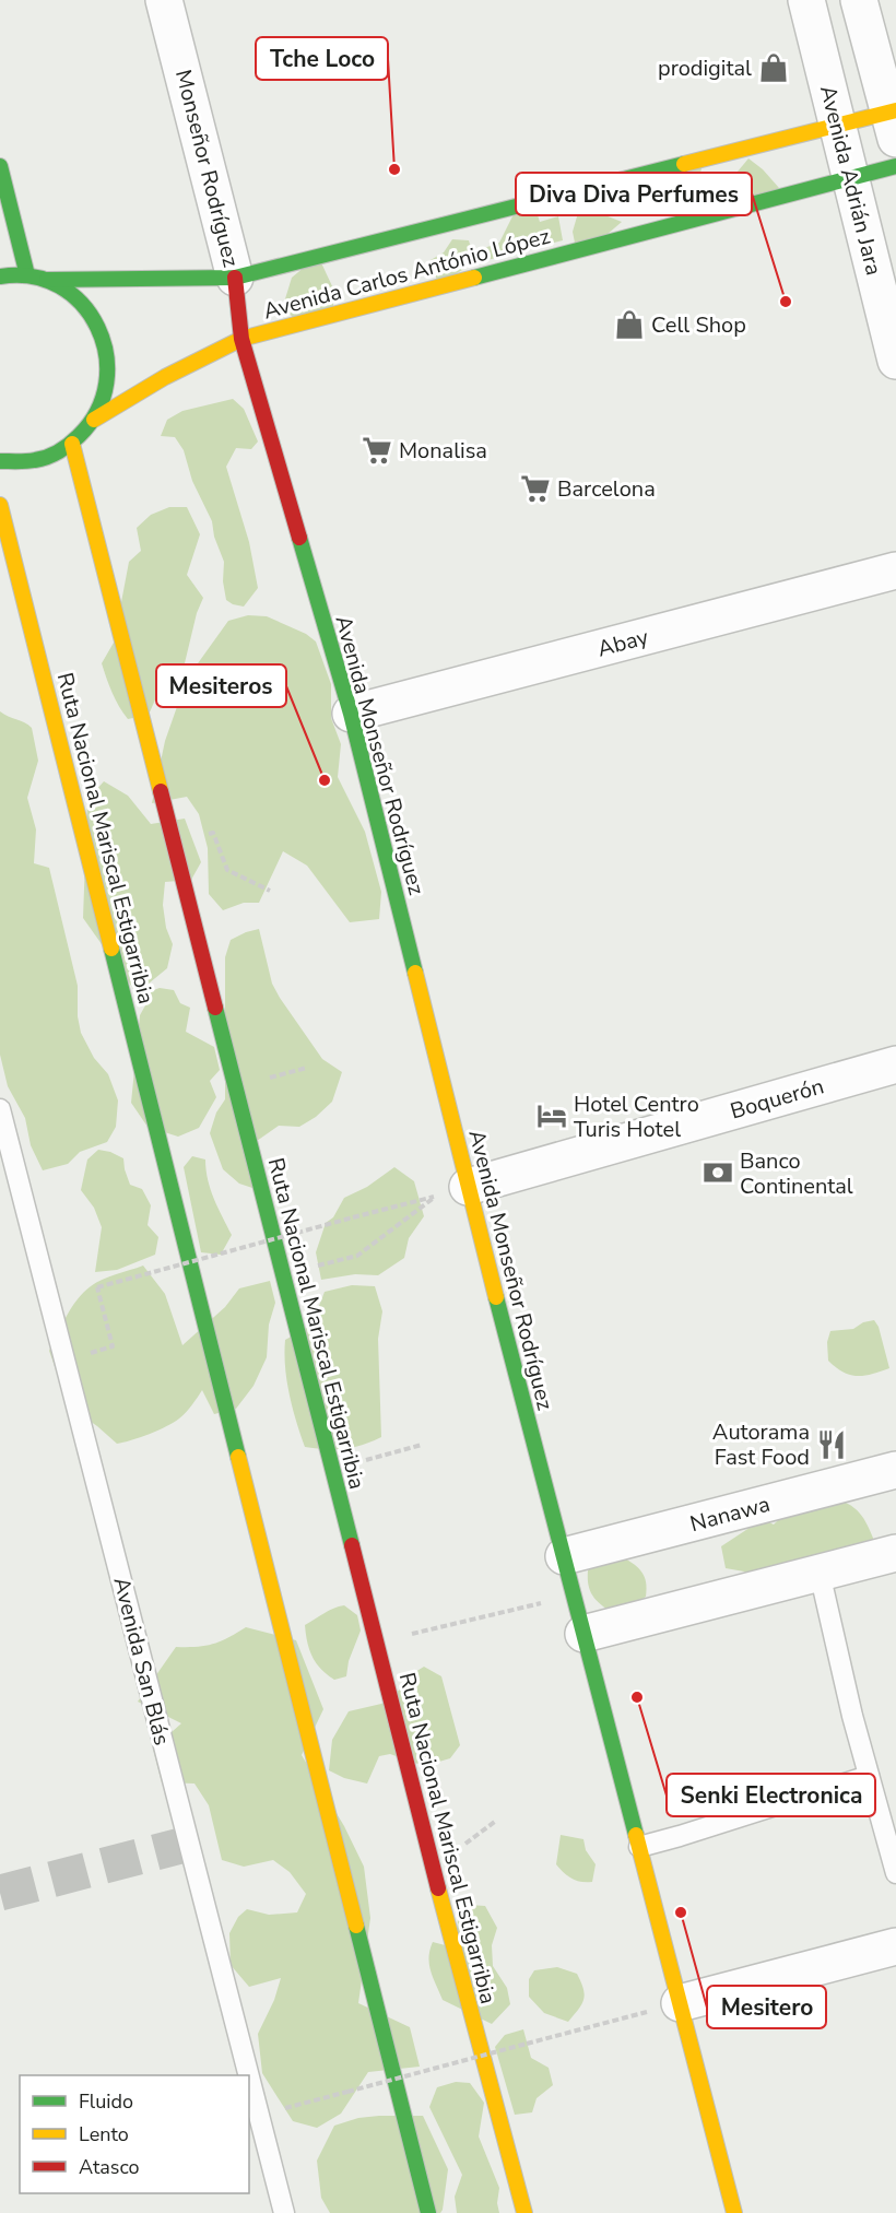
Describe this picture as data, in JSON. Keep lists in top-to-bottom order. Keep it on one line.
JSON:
{"streets":{"main road":["Monseñor Rodríguez","Avenida Carlos António López","Avenida Monseñor Rodríguez","Ruta Nacional Mariscal Estigarribia"],"street":["Avenida Adrián Jara","Abay","Boquerón","Nanawa"],"lane":["Avenida San Blás"]},"crossings":[["Monseñor Rodríguez","Avenida Carlos António López"],["Monseñor Rodríguez","Avenida Monseñor Rodríguez"],["Avenida Adrián Jara","Avenida Carlos António López"],["Avenida Carlos António López","Avenida Monseñor Rodríguez"],["Abay","Avenida Monseñor Rodríguez"],["Avenida Monseñor Rodríguez","Boquerón"],["Avenida Monseñor Rodríguez","Nanawa"]],"places":{"shop":["prodigital","Cell Shop"],"other":["Tche Loco","Diva Diva Perfumes","Mesiteros","Senki Electronica","Mesitero"],"supermarket":["Monalisa","Barcelona"],"hotel":["Hotel Centro Turis Hotel"],"bank":["Banco Continental"],"restaurant":["Autorama Fast Food"]},"legend":["Fluido","Lento","Atasco"]}
